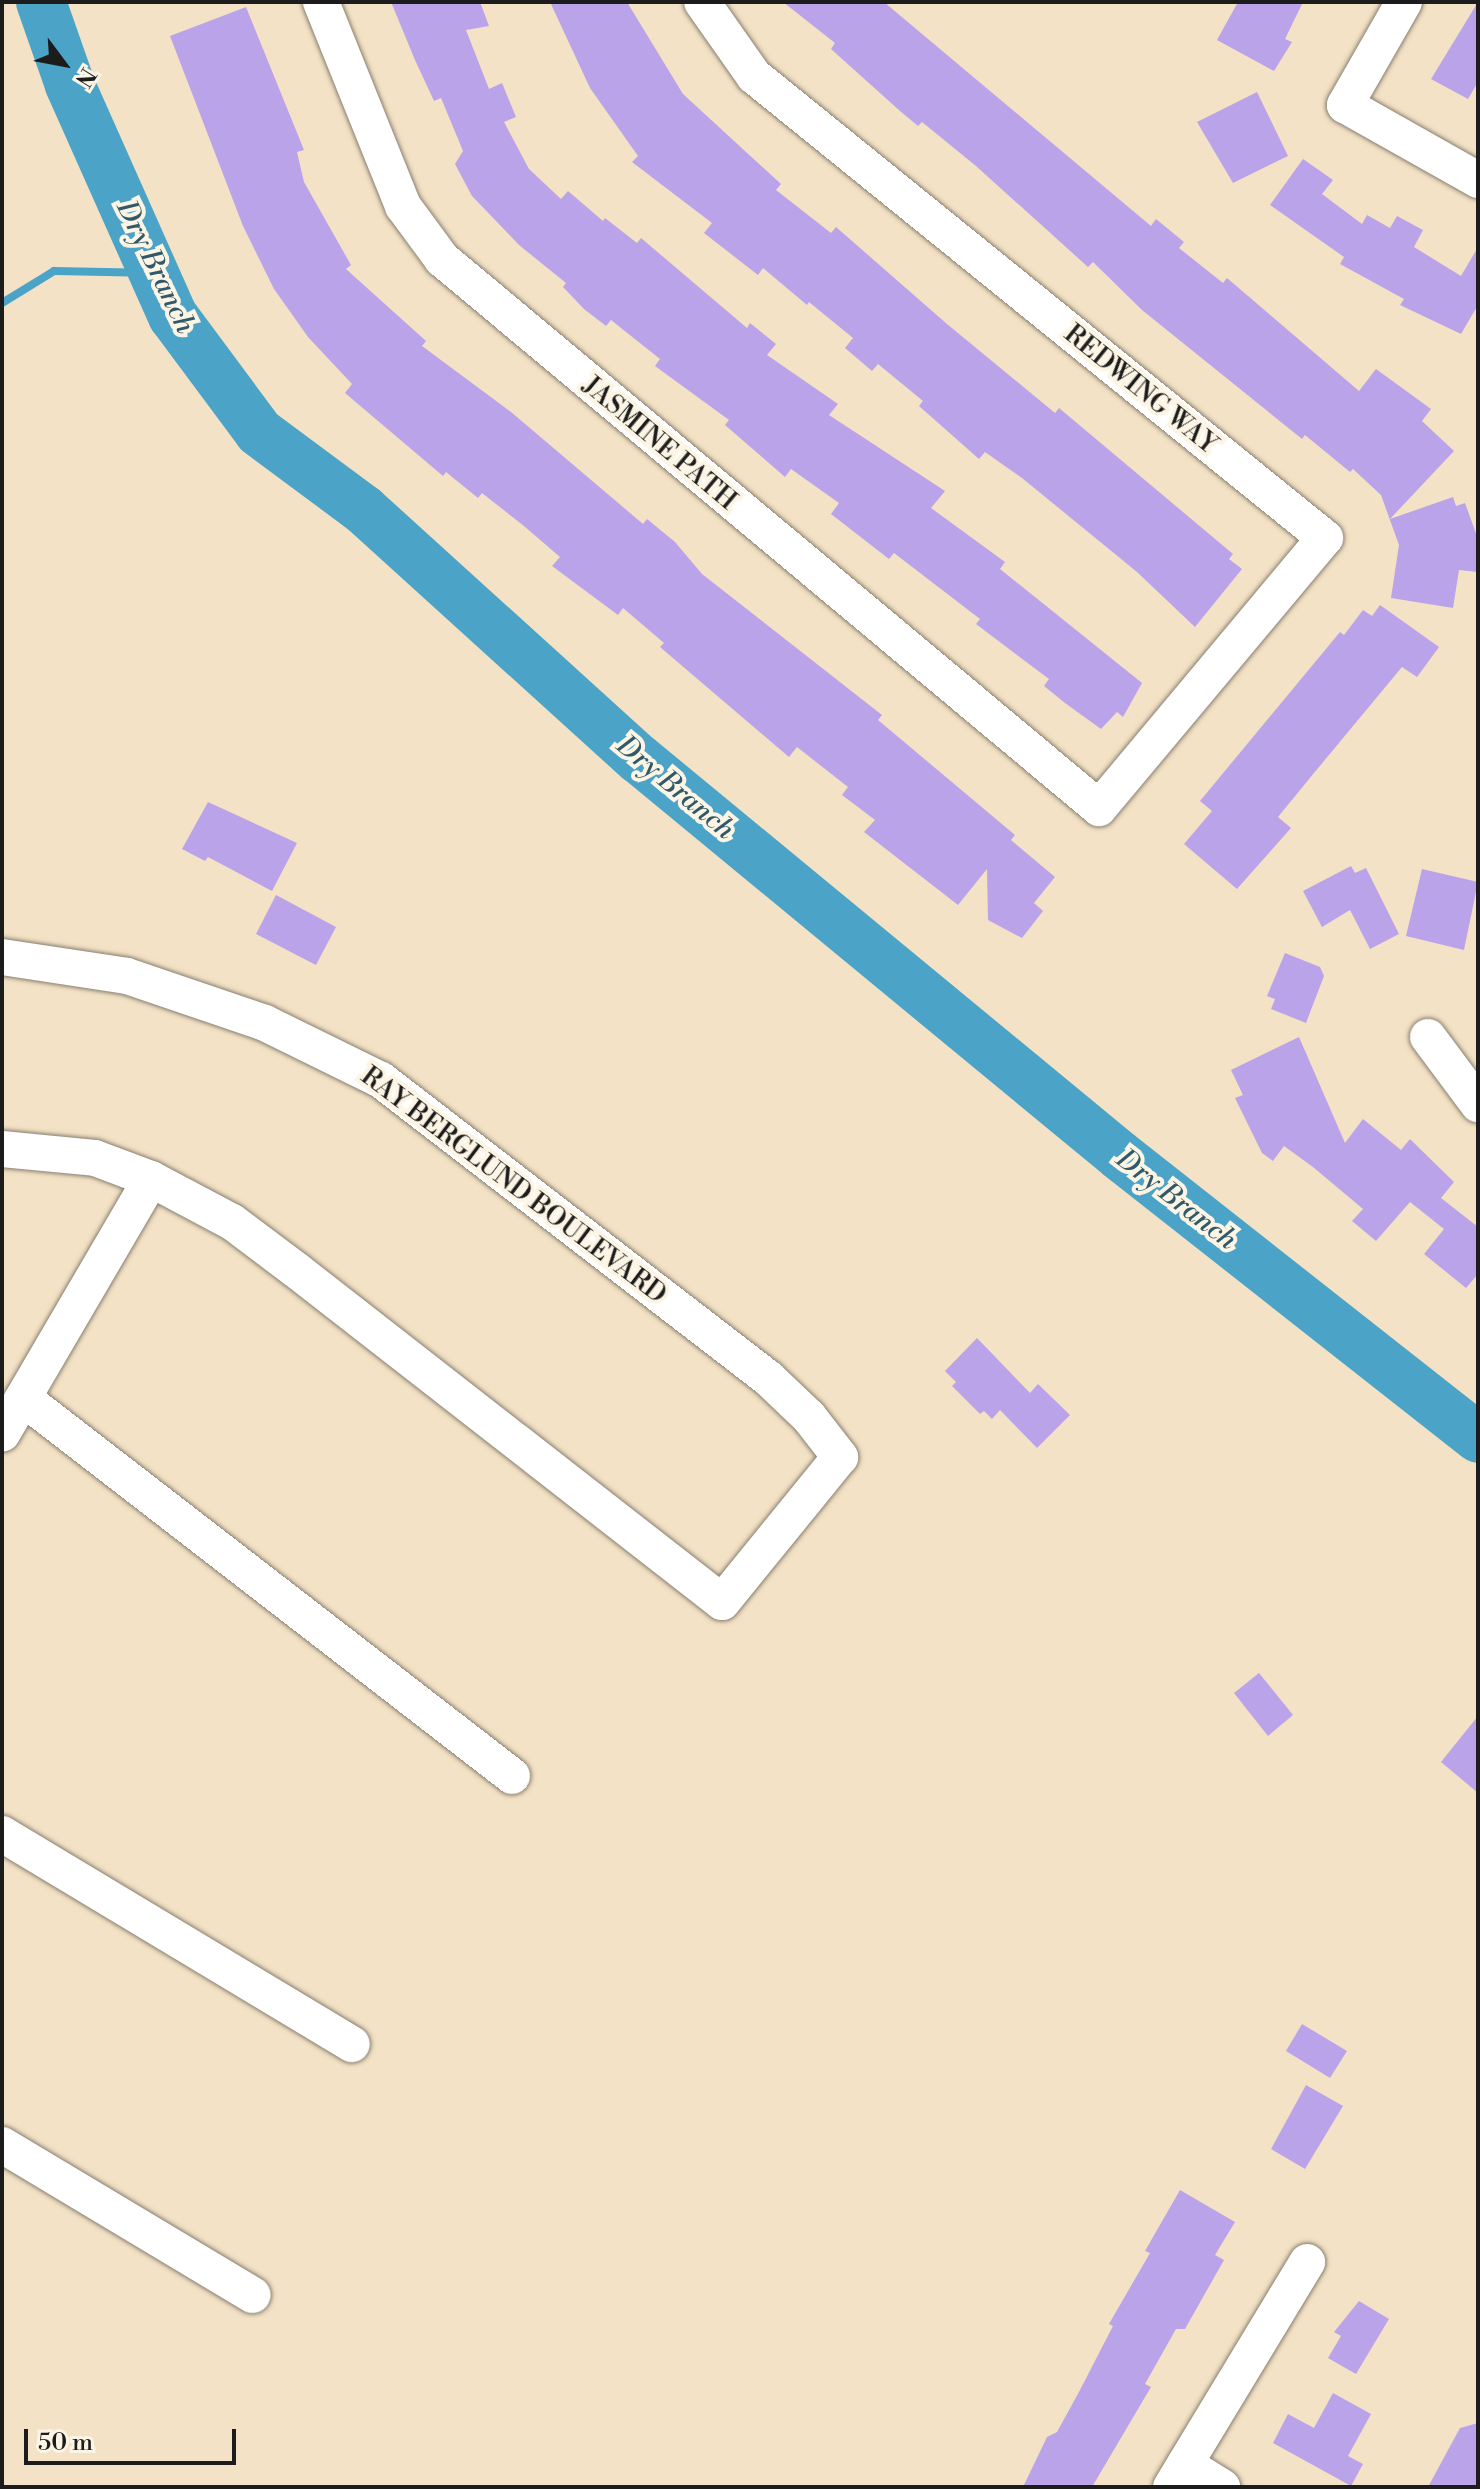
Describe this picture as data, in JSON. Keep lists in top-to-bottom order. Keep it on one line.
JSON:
{"streets":{"street":["REDWING WAY","JASMINE PATH","RAY BERGLUND BOULEVARD"]},"crossings":[["REDWING WAY","JASMINE PATH"]],"water":["Dry Branch"],"scale_bar":"50 m","north":"bottom right"}
